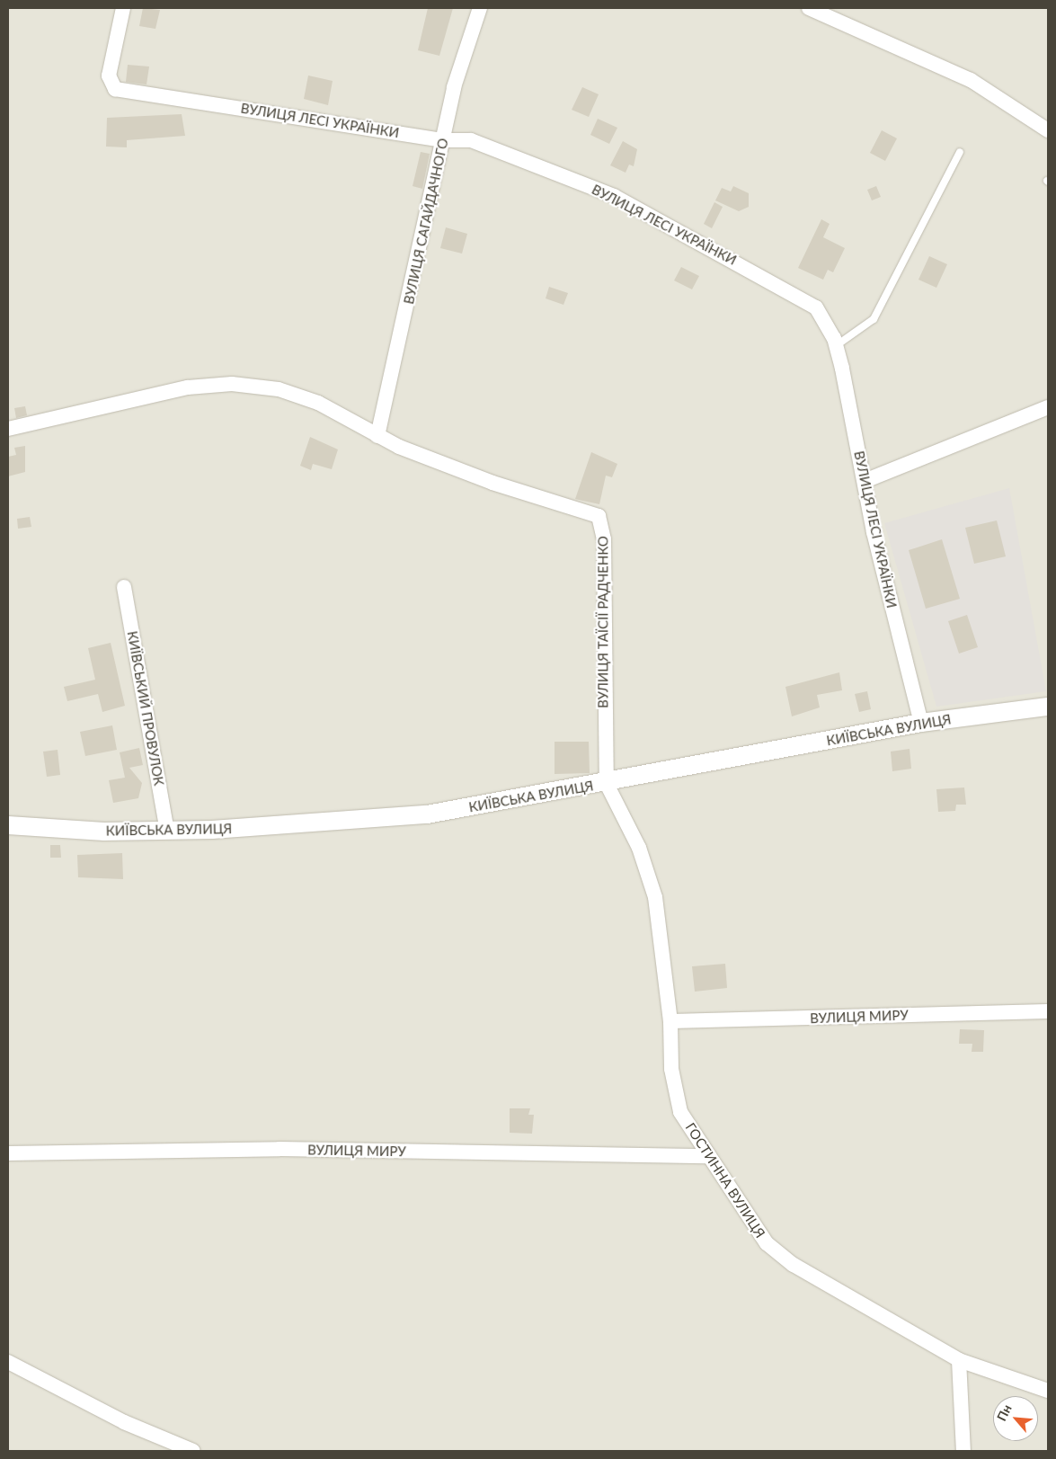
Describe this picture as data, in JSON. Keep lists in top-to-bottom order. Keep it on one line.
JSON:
{"streets":{"street":["ВУЛИЦЯ ЛЕСІ УКРАЇНКИ","ВУЛИЦЯ САГАЙДАЧНОГО","ВУЛИЦЯ ТАЇСІЇ РАДЧЕНКО","КИЇВСЬКИЙ ПРОВУЛОК","КИЇВСЬКА ВУЛИЦЯ","ВУЛИЦЯ МИРУ","ГОСТИННА ВУЛИЦЯ"]},"crossings":[["ВУЛИЦЯ ЛЕСІ УКРАЇНКИ","ВУЛИЦЯ САГАЙДАЧНОГО"],["ВУЛИЦЯ ЛЕСІ УКРАЇНКИ","КИЇВСЬКА ВУЛИЦЯ"],["ВУЛИЦЯ САГАЙДАЧНОГО","ВУЛИЦЯ ТАЇСІЇ РАДЧЕНКО"],["ВУЛИЦЯ ТАЇСІЇ РАДЧЕНКО","КИЇВСЬКА ВУЛИЦЯ"],["ВУЛИЦЯ ТАЇСІЇ РАДЧЕНКО","ГОСТИННА ВУЛИЦЯ"],["КИЇВСЬКИЙ ПРОВУЛОК","КИЇВСЬКА ВУЛИЦЯ"],["КИЇВСЬКА ВУЛИЦЯ","ГОСТИННА ВУЛИЦЯ"],["ВУЛИЦЯ МИРУ","ГОСТИННА ВУЛИЦЯ"]],"north":"top left"}
